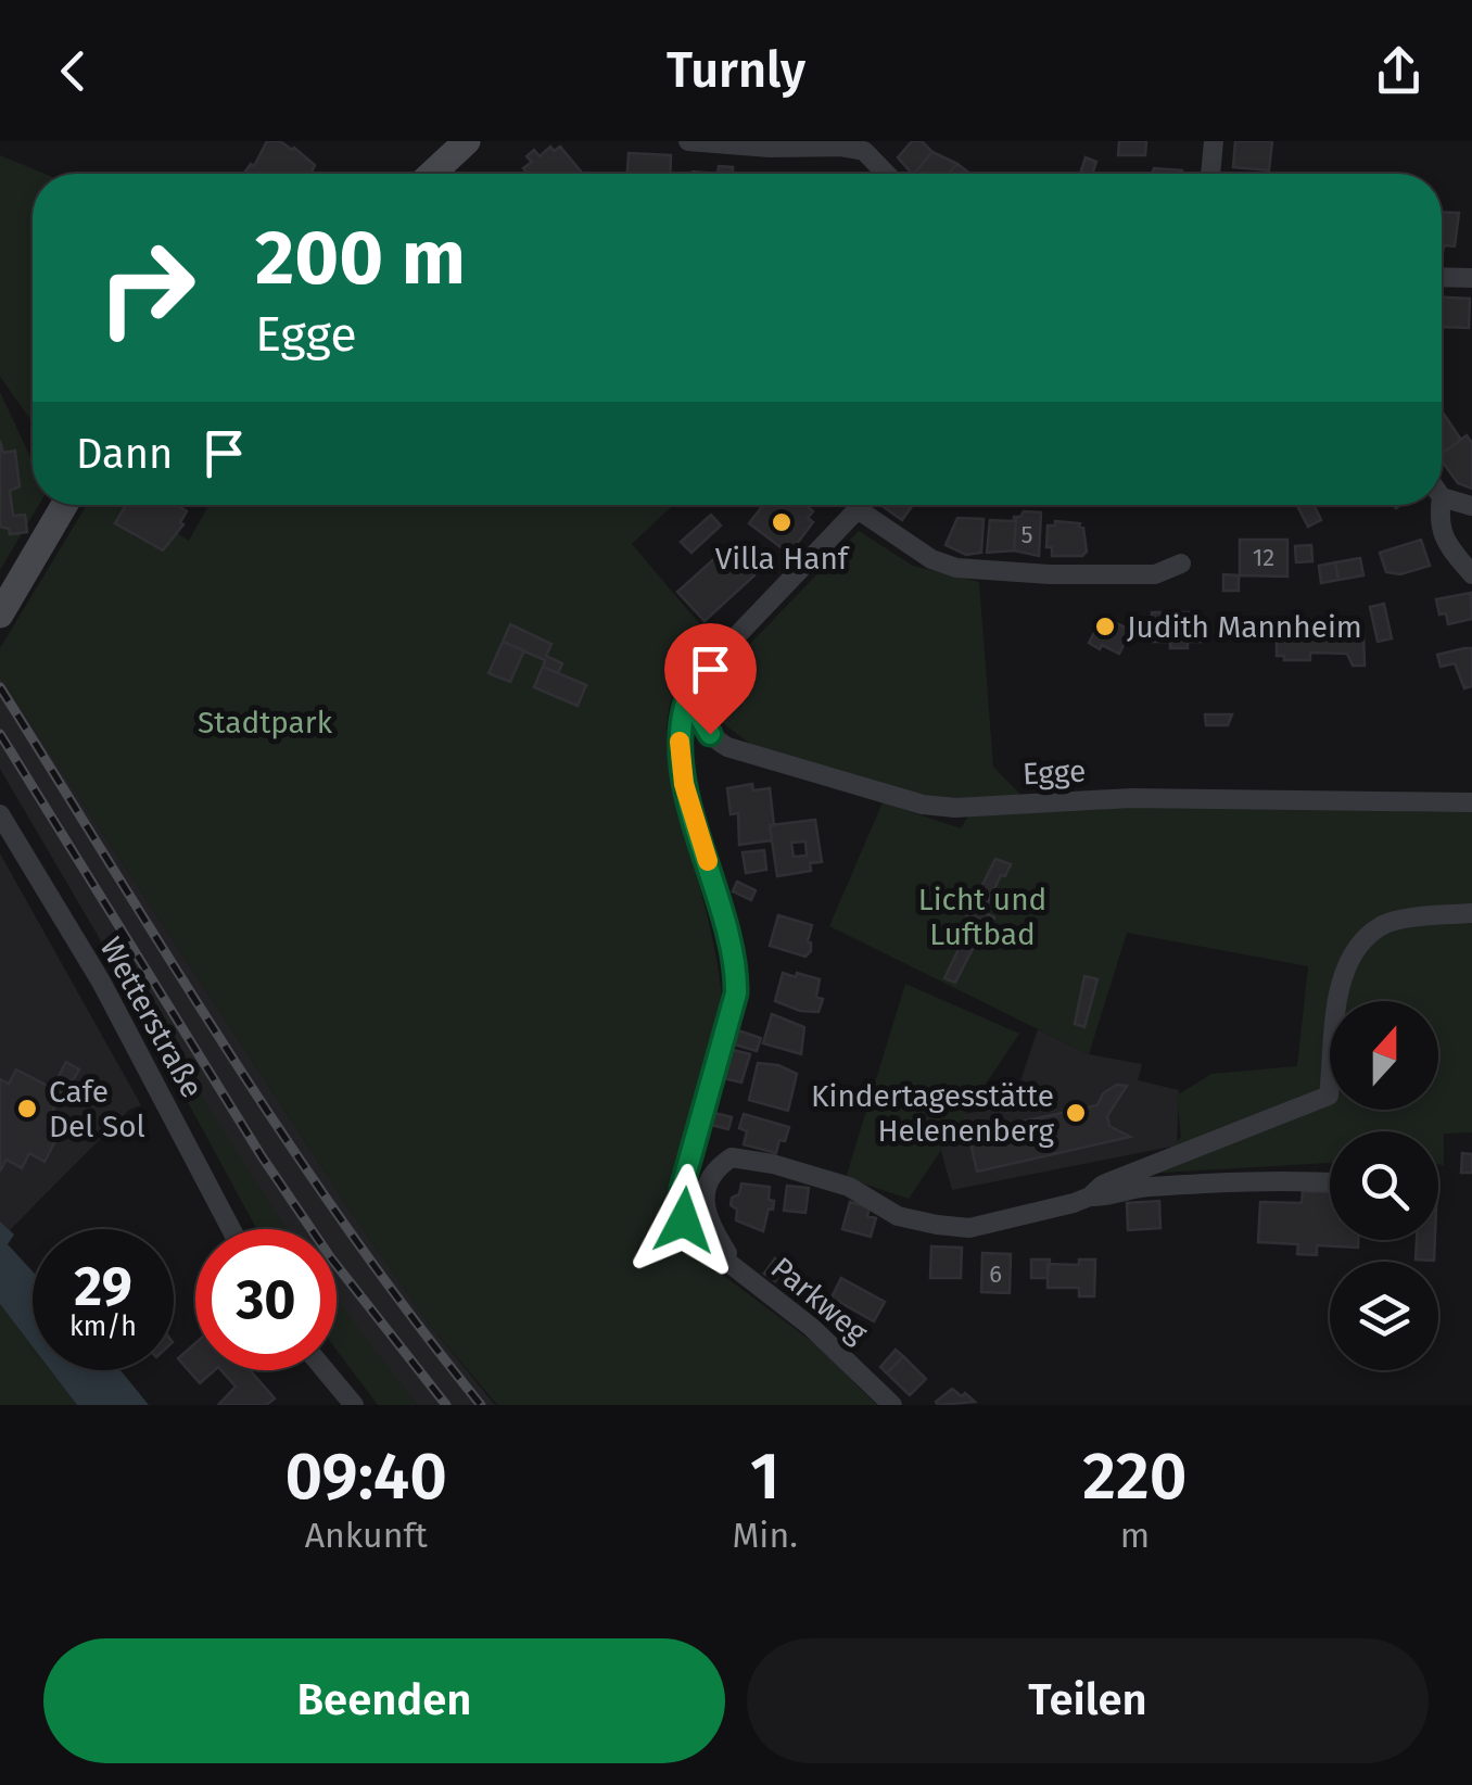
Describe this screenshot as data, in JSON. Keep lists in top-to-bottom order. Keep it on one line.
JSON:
{"streets":{"street":["Egge","Wetterstraße","Parkweg"]},"crossings":[["Egge","Parkweg"]],"parks":["Stadtpark","Licht und Luftbad"],"places":["Villa Hanf","Judith Mannheim","Cafe Del Sol","Kindertagesstätte Helenenberg"],"house_numbers":["5","12","6"],"north":"top","page":{"header":"Turnly","turn":["200 m","Egge"],"then":"Dann","speed":"29 km/h","limit":"30","eta":["09:40","Ankunft","1","Min.","220","m"],"buttons":["Beenden","Teilen"]}}
